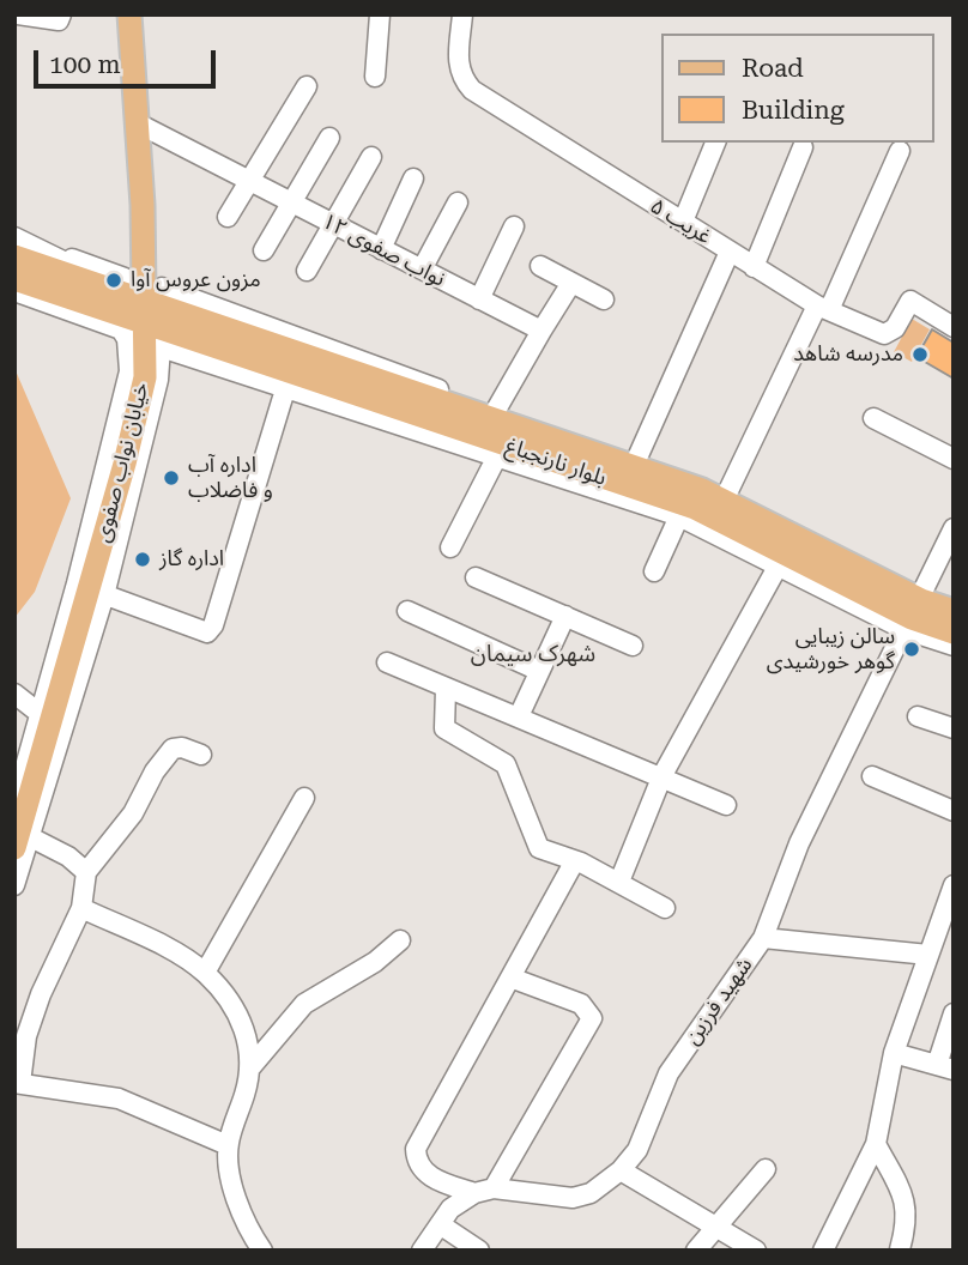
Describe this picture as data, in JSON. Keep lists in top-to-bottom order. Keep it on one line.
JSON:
{"streets":{"main road":["خیابان نواب صفوی","بلوار نارنجباغ"],"street":["غریب ۵","نواب صفوی ۱۲","شهید فرزین"]},"crossings":[["نواب صفوی ۱۲","خیابان نواب صفوی"],["خیابان نواب صفوی","بلوار نارنجباغ"],["بلوار نارنجباغ","شهید فرزین"]],"districts":["شهرک سیمان"],"places":["مزون عروس آوا","مدرسه شاهد","اداره آب و فاضلاب","اداره گاز","سالن زیبایی گوهر خورشیدی"],"legend":["Road","Building"],"scale_bar":"100 m"}
